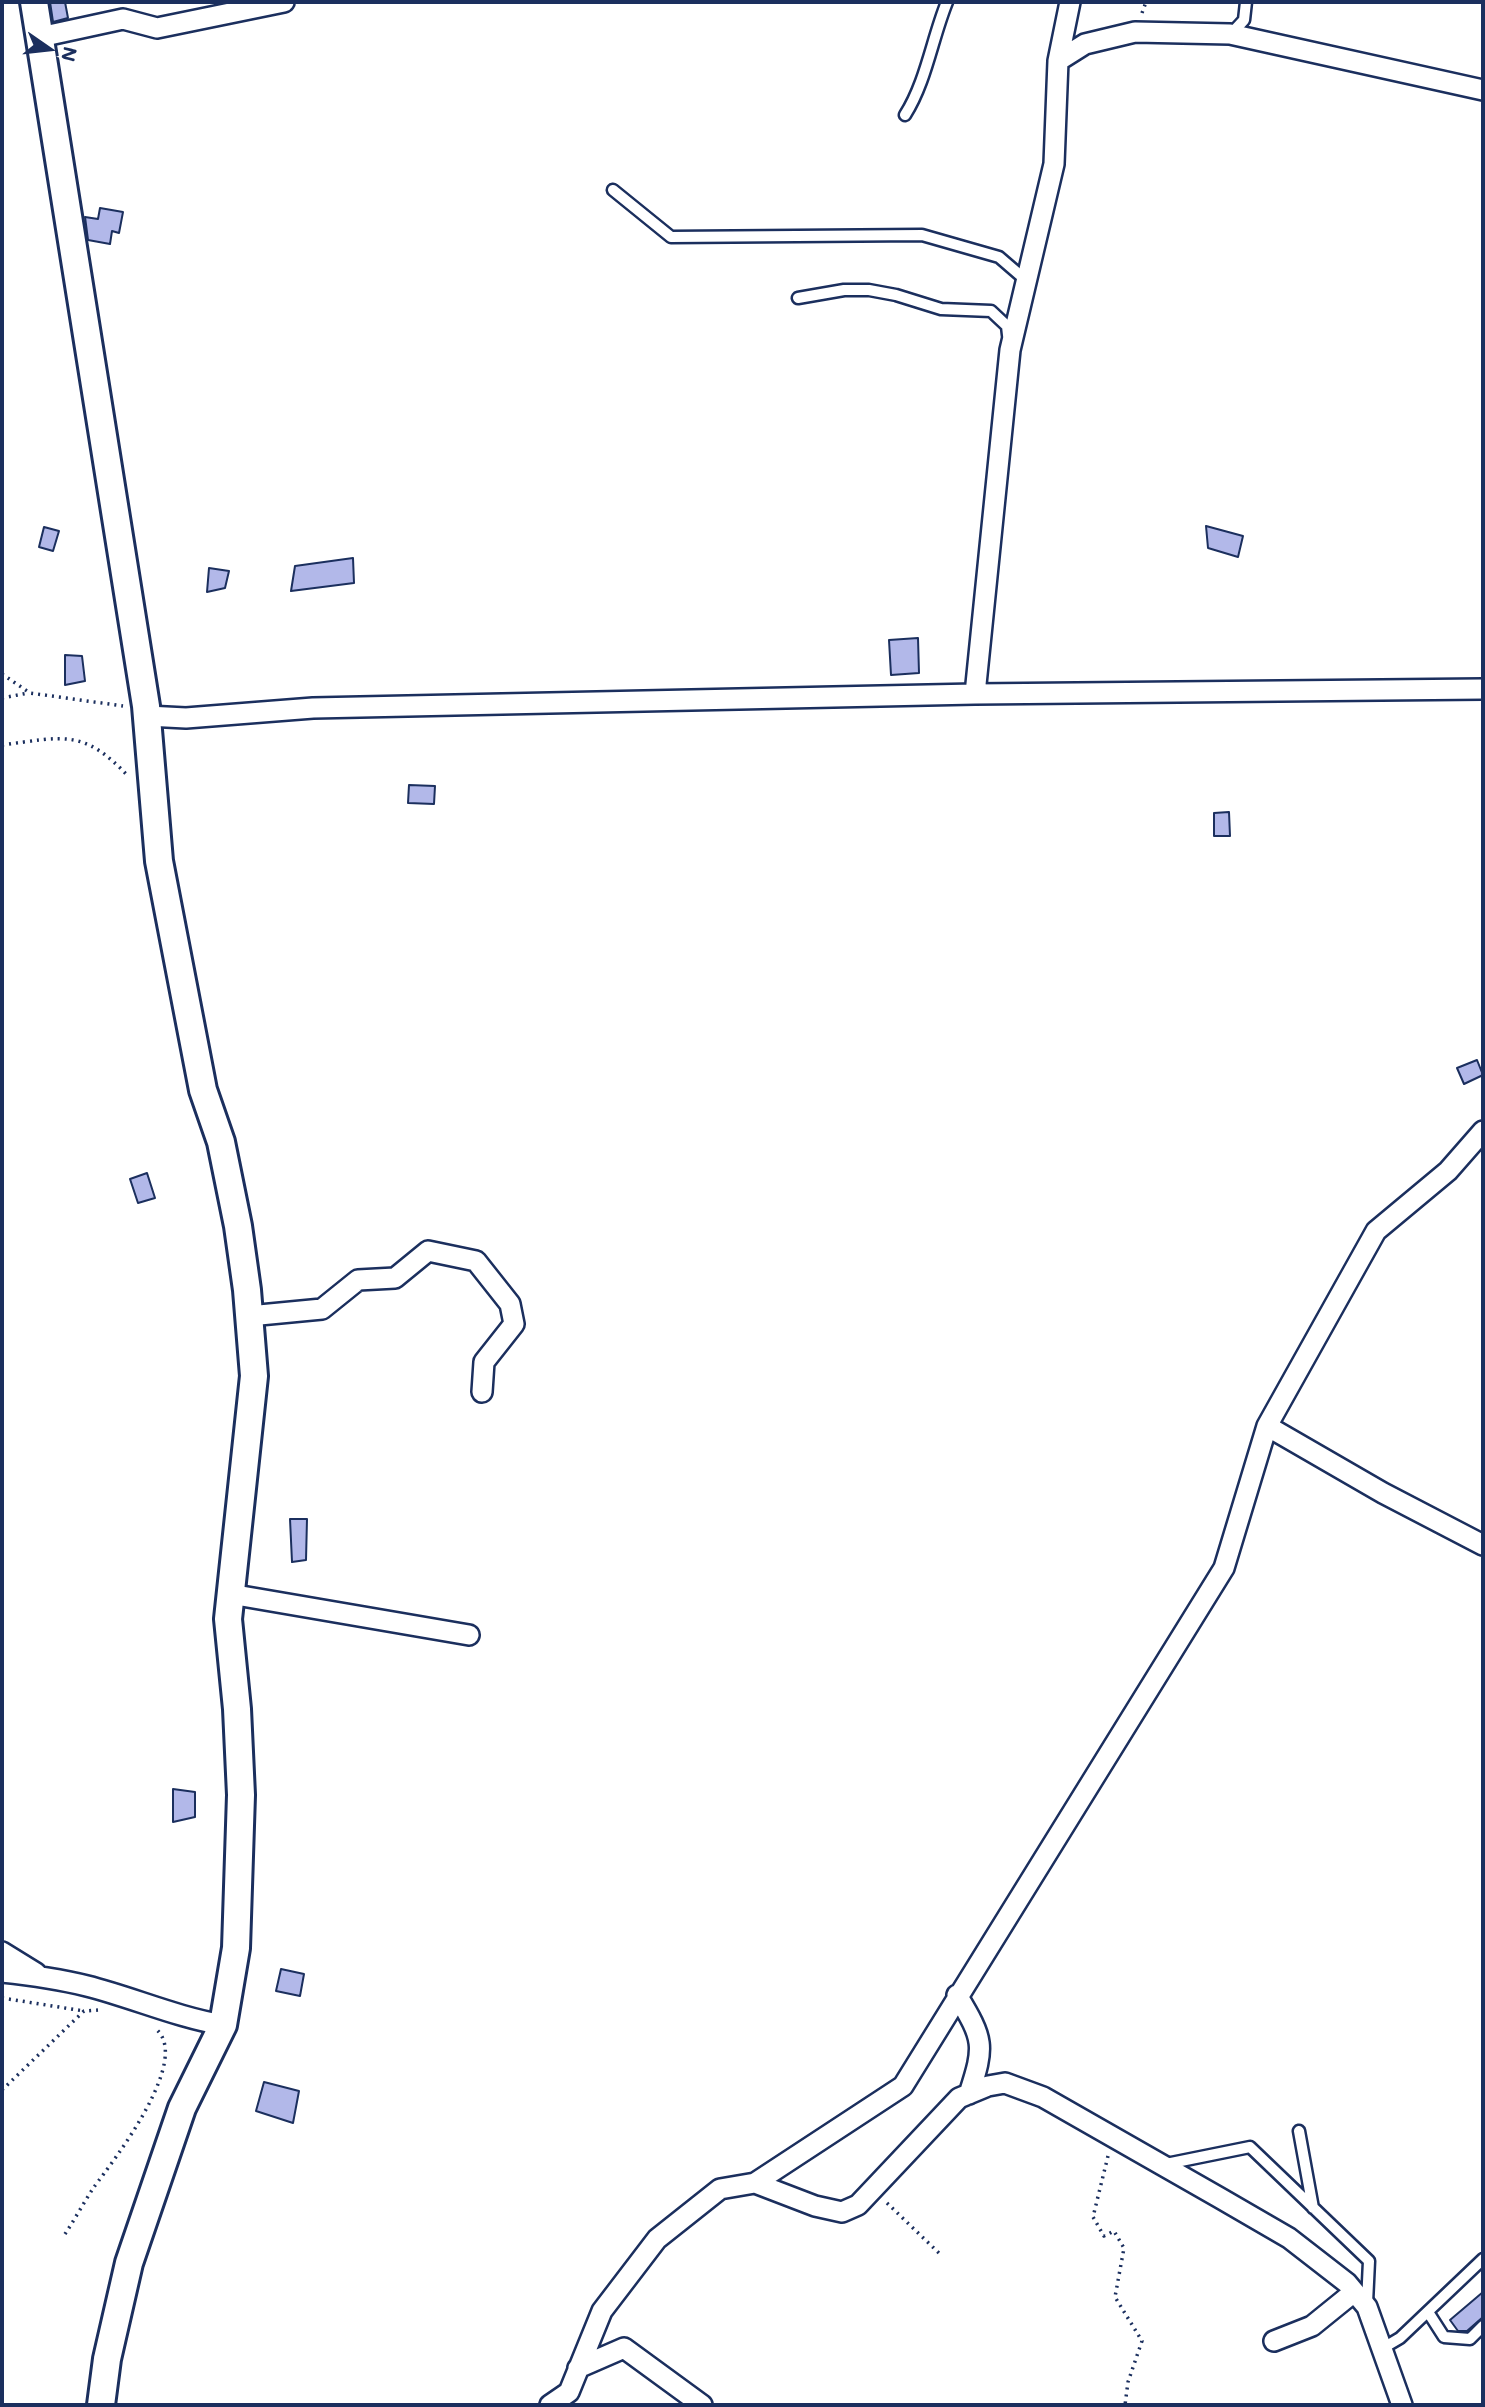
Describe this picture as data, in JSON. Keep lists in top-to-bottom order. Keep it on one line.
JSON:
{"north":"right"}
